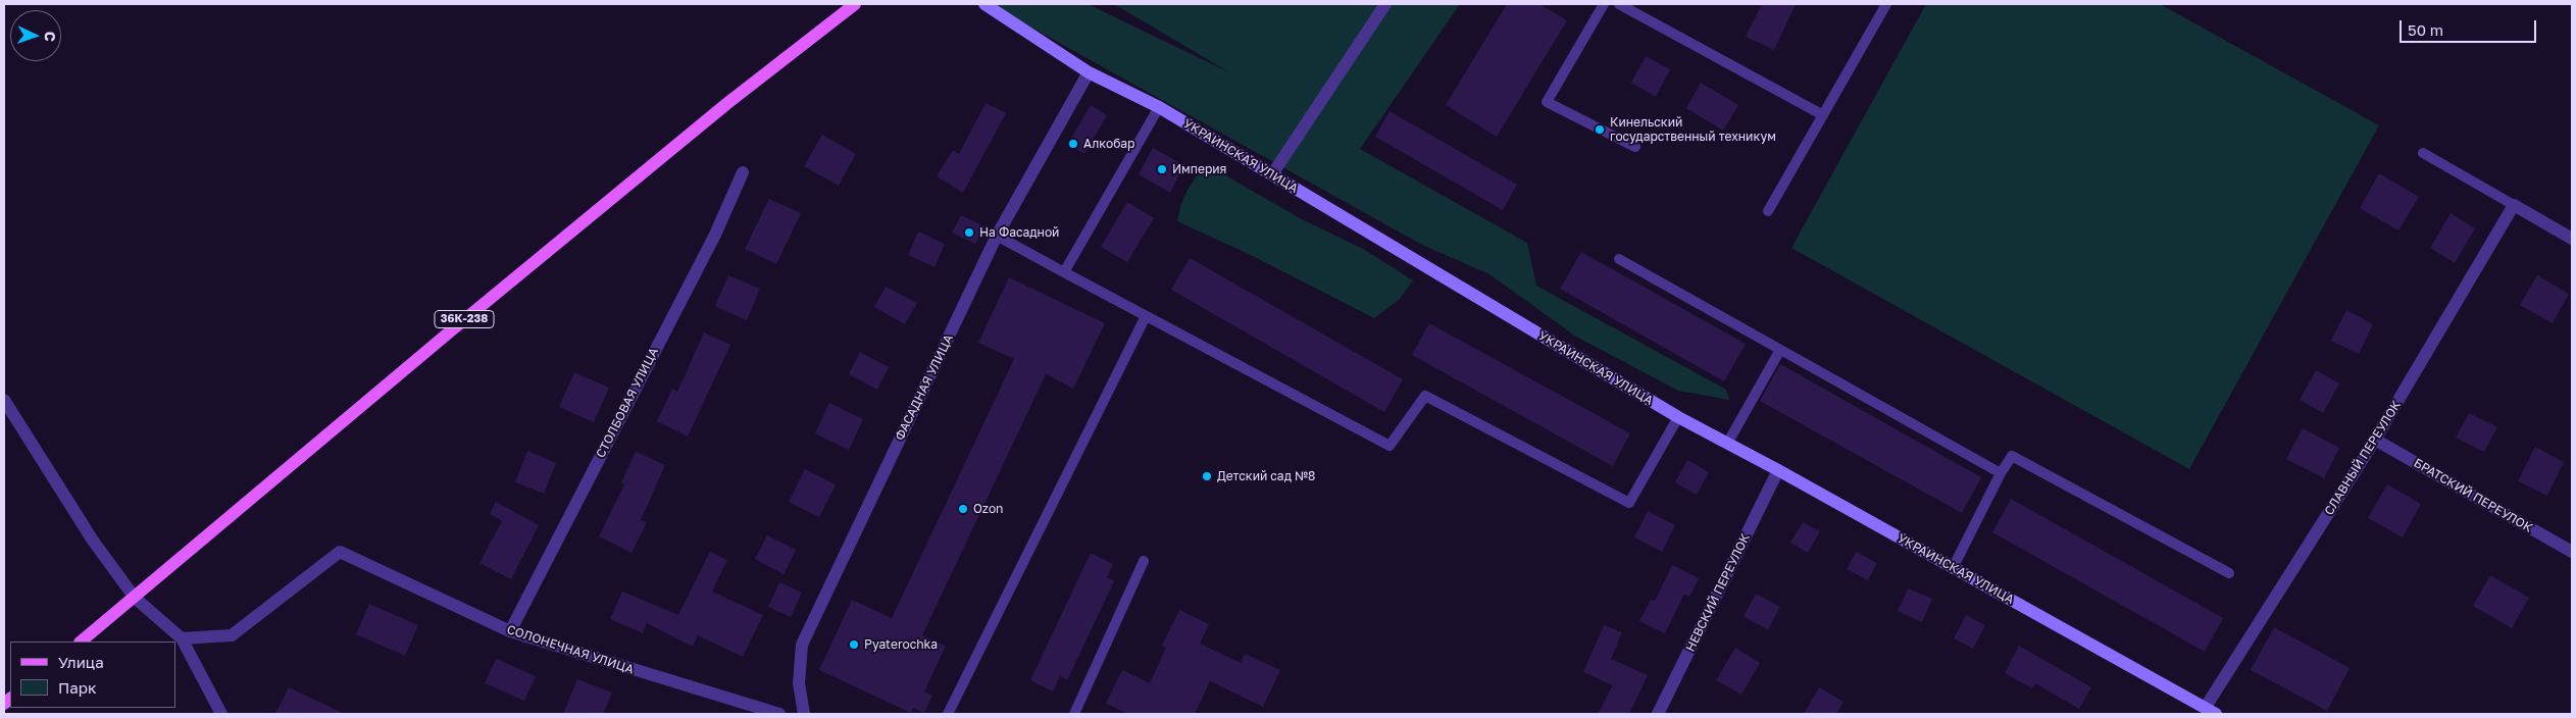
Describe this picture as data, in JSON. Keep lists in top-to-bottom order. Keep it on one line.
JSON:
{"streets":{"main road":["УКРАИНСКАЯ УЛИЦА","36К-238"],"street":["ФАСАДНАЯ УЛИЦА","СТОЛБОВАЯ УЛИЦА","СЛАВНЫЙ ПЕРЕУЛОК","БРАТСКИЙ ПЕРЕУЛОК","НЕВСКИЙ ПЕРЕУЛОК","СОЛОНЕЧНАЯ УЛИЦА"]},"crossings":[["УКРАИНСКАЯ УЛИЦА","ФАСАДНАЯ УЛИЦА"],["УКРАИНСКАЯ УЛИЦА","СЛАВНЫЙ ПЕРЕУЛОК"],["УКРАИНСКАЯ УЛИЦА","НЕВСКИЙ ПЕРЕУЛОК"],["СТОЛБОВАЯ УЛИЦА","СОЛОНЕЧНАЯ УЛИЦА"],["СЛАВНЫЙ ПЕРЕУЛОК","БРАТСКИЙ ПЕРЕУЛОК"]],"places":["Кинельский государственный техникум","Алкобар","Империя","На Фасадной","Детский сад №8","Ozon","Pyaterochka"],"legend":["Улица","Парк"],"scale_bar":"50 m","north":"right"}
